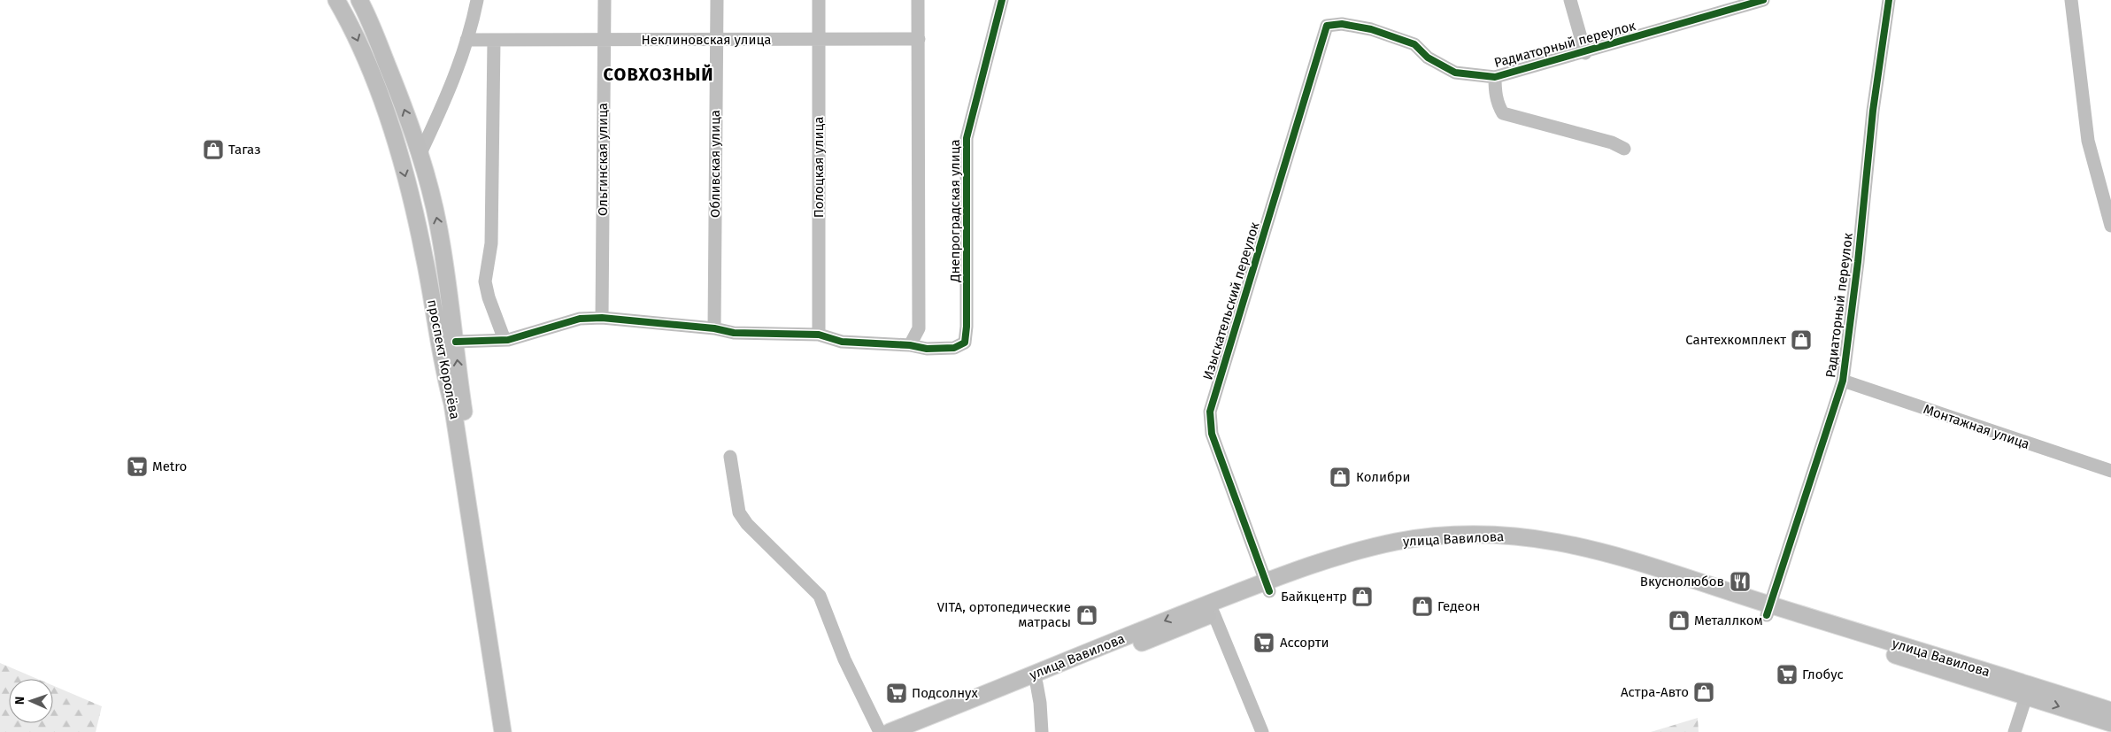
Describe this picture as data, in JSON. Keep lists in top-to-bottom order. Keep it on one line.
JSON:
{"streets":{"main road":["проспект Королёва","улица Вавилова"],"street":["Неклиновская улица","Радиаторный переулок","Ольгинская улица","Обливская улица","Полоцкая улица","Днепроградская улица","Изыскательский переулок","Монтажная улица"]},"crossings":[["Неклиновская улица","Ольгинская улица"],["Неклиновская улица","Обливская улица"],["Неклиновская улица","Полоцкая улица"],["Радиаторный переулок","Изыскательский переулок"],["Радиаторный переулок","Монтажная улица"],["Радиаторный переулок","улица Вавилова"],["Изыскательский переулок","улица Вавилова"]],"districts":["СОВХОЗНЫЙ"],"places":{"shop":["Тагаз","Сантехкомплект","Колибри","Байкцентр","Гедеон","VITA, ортопедические матрасы","Металлком","Астра-Авто"],"supermarket":["Metro","Ассорти","Глобус","Подсолнух"],"restaurant":["Вкуснолюбов"]},"north":"left"}
